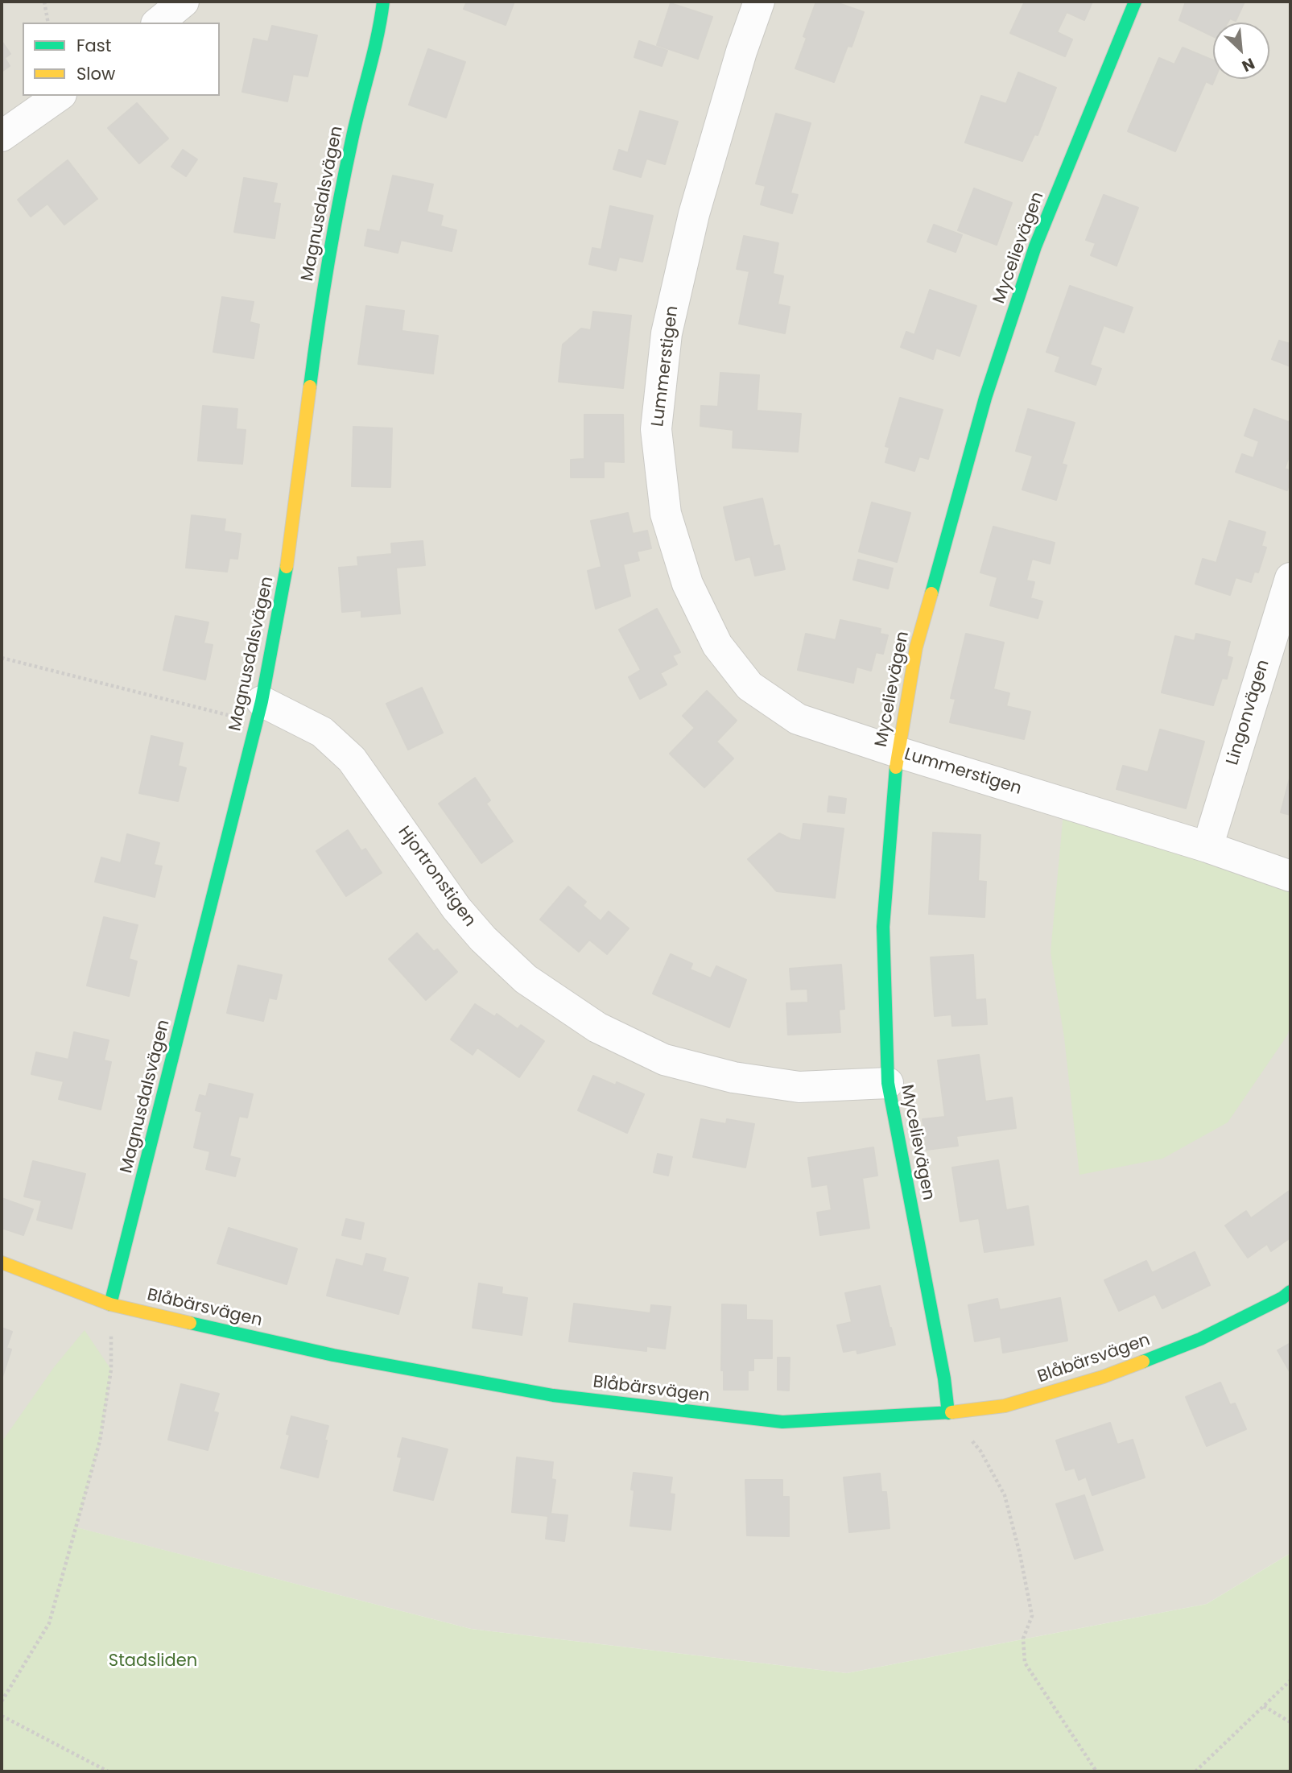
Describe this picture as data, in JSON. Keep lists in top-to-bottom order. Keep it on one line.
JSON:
{"streets":{"street":["Magnusdalsvägen","Mycelievägen","Lummerstigen","Lingonvägen","Hjortronstigen","Blåbärsvägen"]},"crossings":[["Magnusdalsvägen","Hjortronstigen"],["Magnusdalsvägen","Blåbärsvägen"],["Mycelievägen","Lummerstigen"],["Mycelievägen","Hjortronstigen"],["Mycelievägen","Blåbärsvägen"],["Lummerstigen","Lingonvägen"]],"parks":["Stadsliden"],"legend":["Fast","Slow"],"north":"bottom right"}
